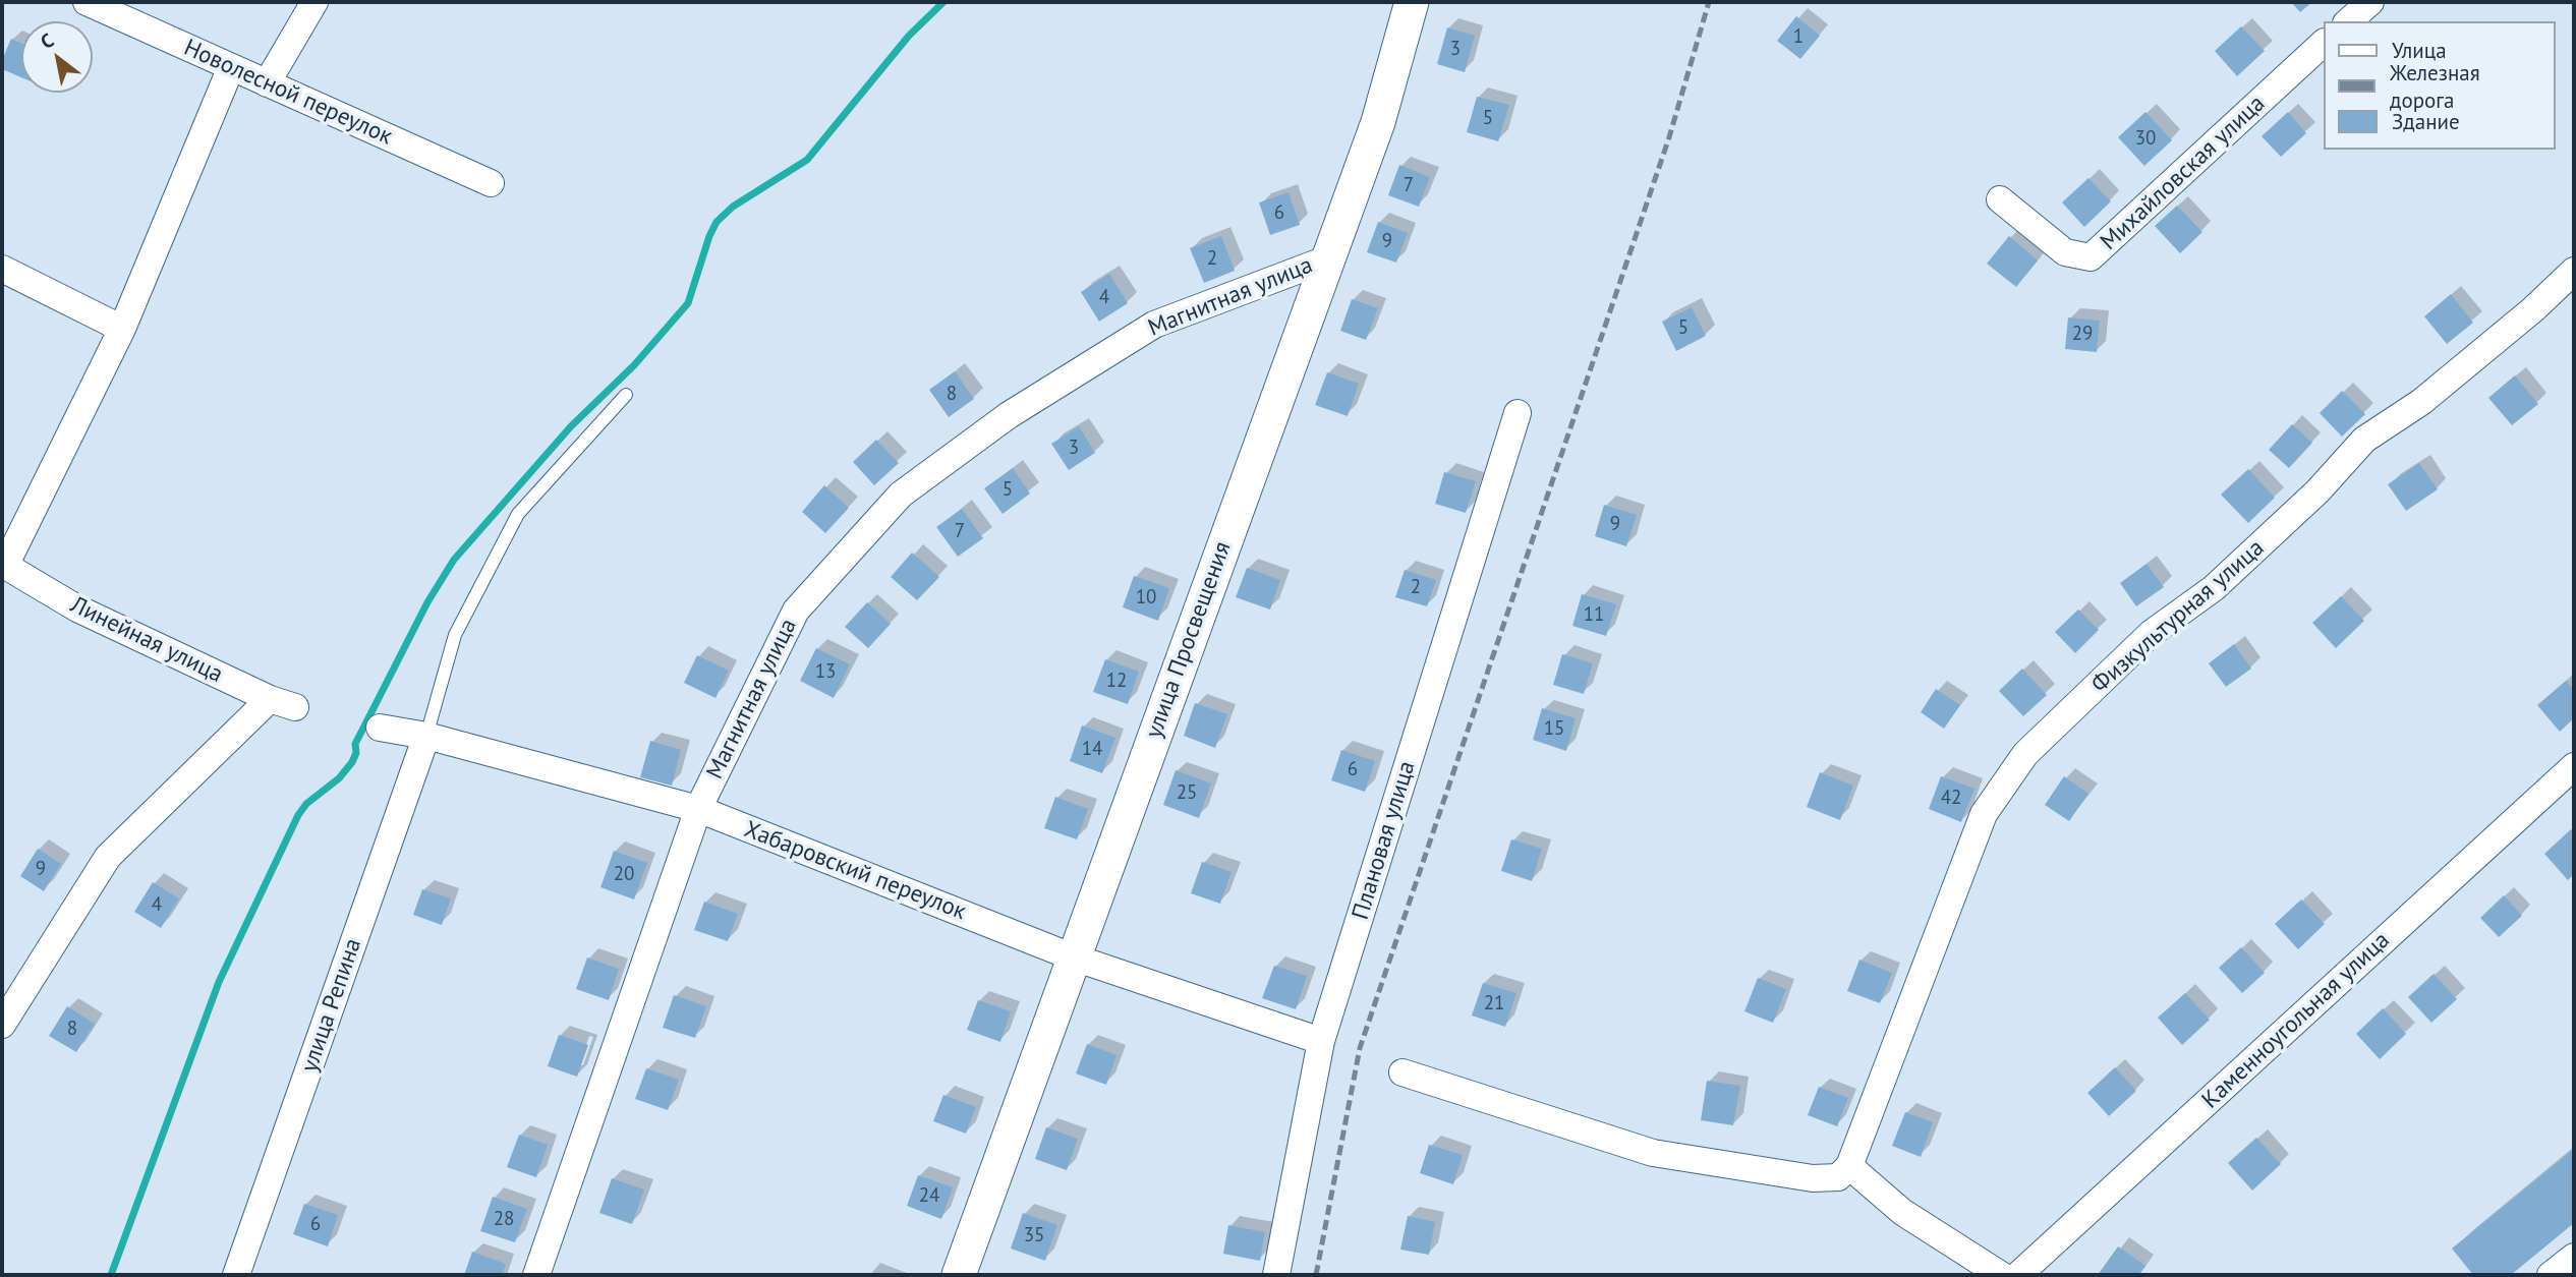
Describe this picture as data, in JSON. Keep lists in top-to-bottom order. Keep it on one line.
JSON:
{"streets":{"street":["Новолесной переулок","Михайловская улица","Магнитная улица","Физкультурная улица","Линейная улица","улица Просвещения","Плановая улица","Хабаровский переулок","улица Репина","Каменноугольная улица"]},"crossings":[["Магнитная улица","улица Просвещения"],["Магнитная улица","Хабаровский переулок"],["улица Просвещения","Хабаровский переулок"],["Плановая улица","Хабаровский переулок"],["Хабаровский переулок","улица Репина"]],"house_numbers":["1","3","5","30","7","6","9","2","4","5","29","8","3","5","9","7","2","10","11","13","12","15","14","6","25","42","9","20","4","21","8","24","28","6","35"],"legend":["Улица","Железная дорога","Здание"],"north":"top left"}
